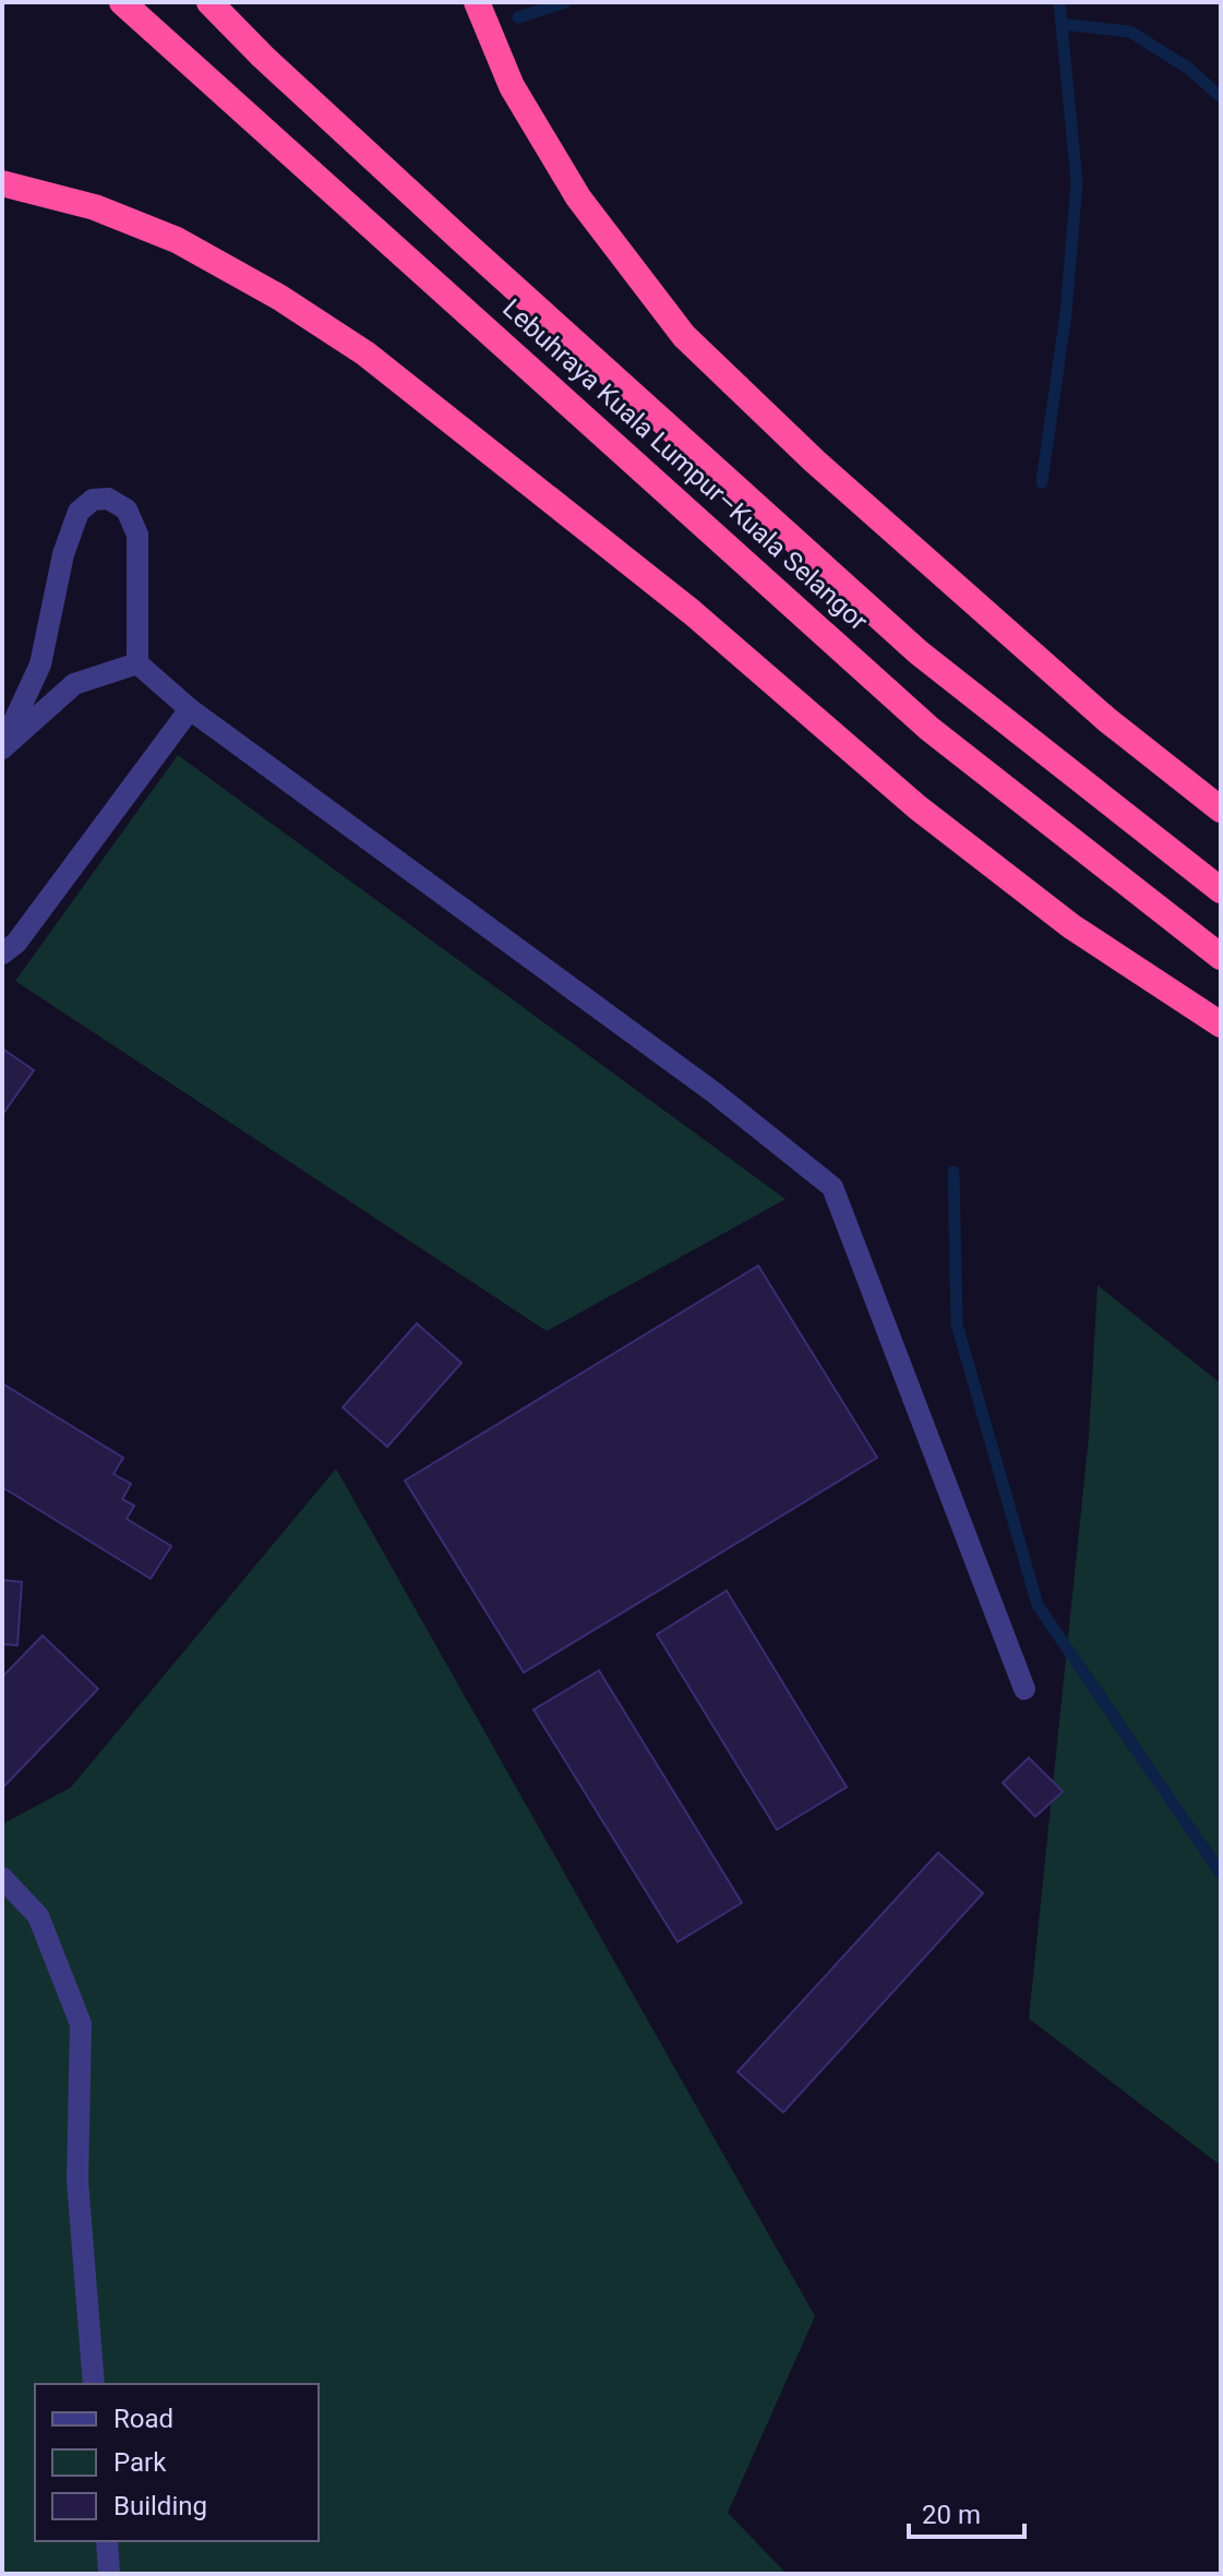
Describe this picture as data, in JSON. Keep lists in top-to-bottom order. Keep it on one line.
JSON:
{"streets":{"highway":["Lebuhraya Kuala Lumpur–Kuala Selangor"]},"legend":["Road","Park","Building"],"scale_bar":"20 m"}
